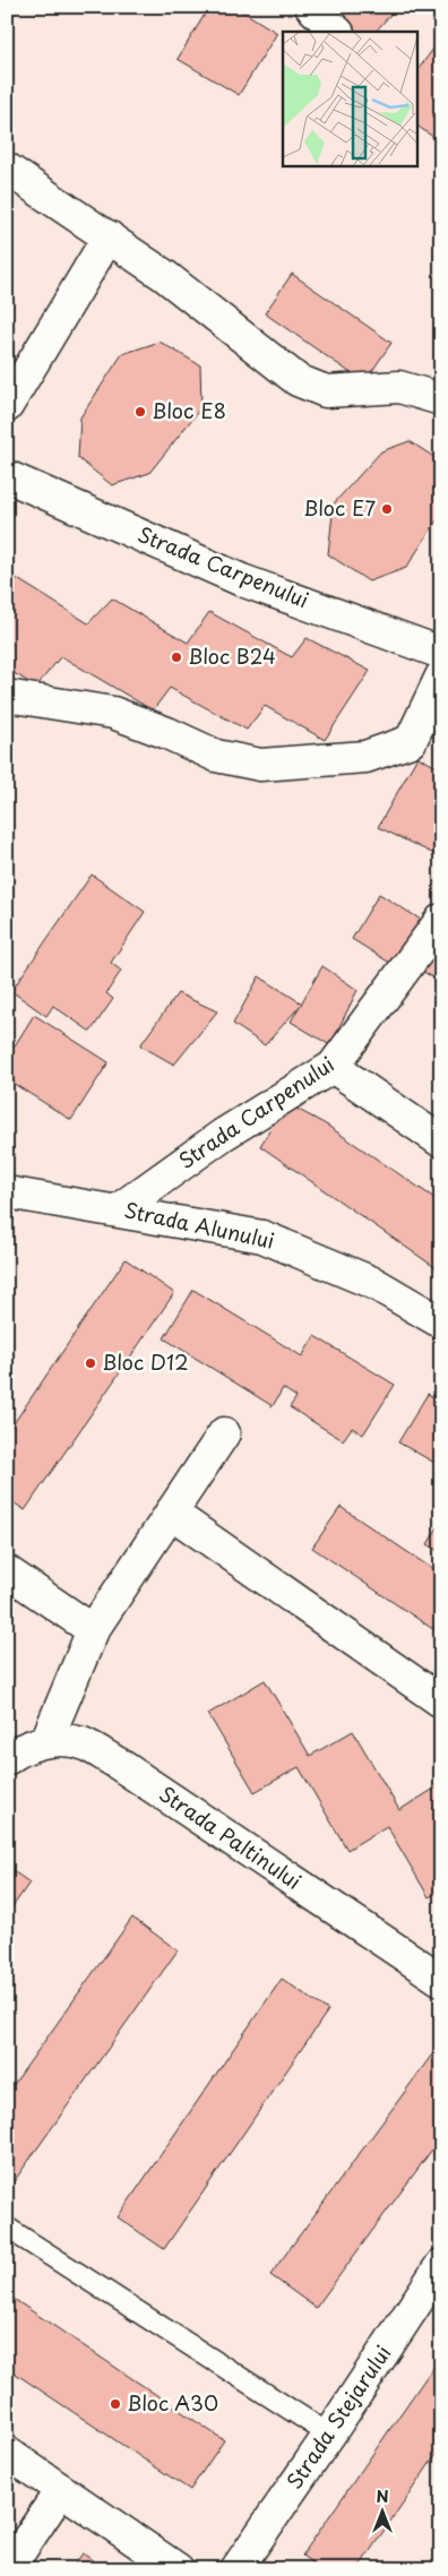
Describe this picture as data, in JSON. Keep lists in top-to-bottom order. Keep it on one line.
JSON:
{"streets":{"street":["Strada Carpenului","Strada Alunului","Strada Paltinului","Strada Stejarului"]},"crossings":[["Strada Carpenului","Strada Alunului"]],"places":["Bloc E8","Bloc E7","Bloc B24","Bloc D12","Bloc A30"],"north":"top"}
